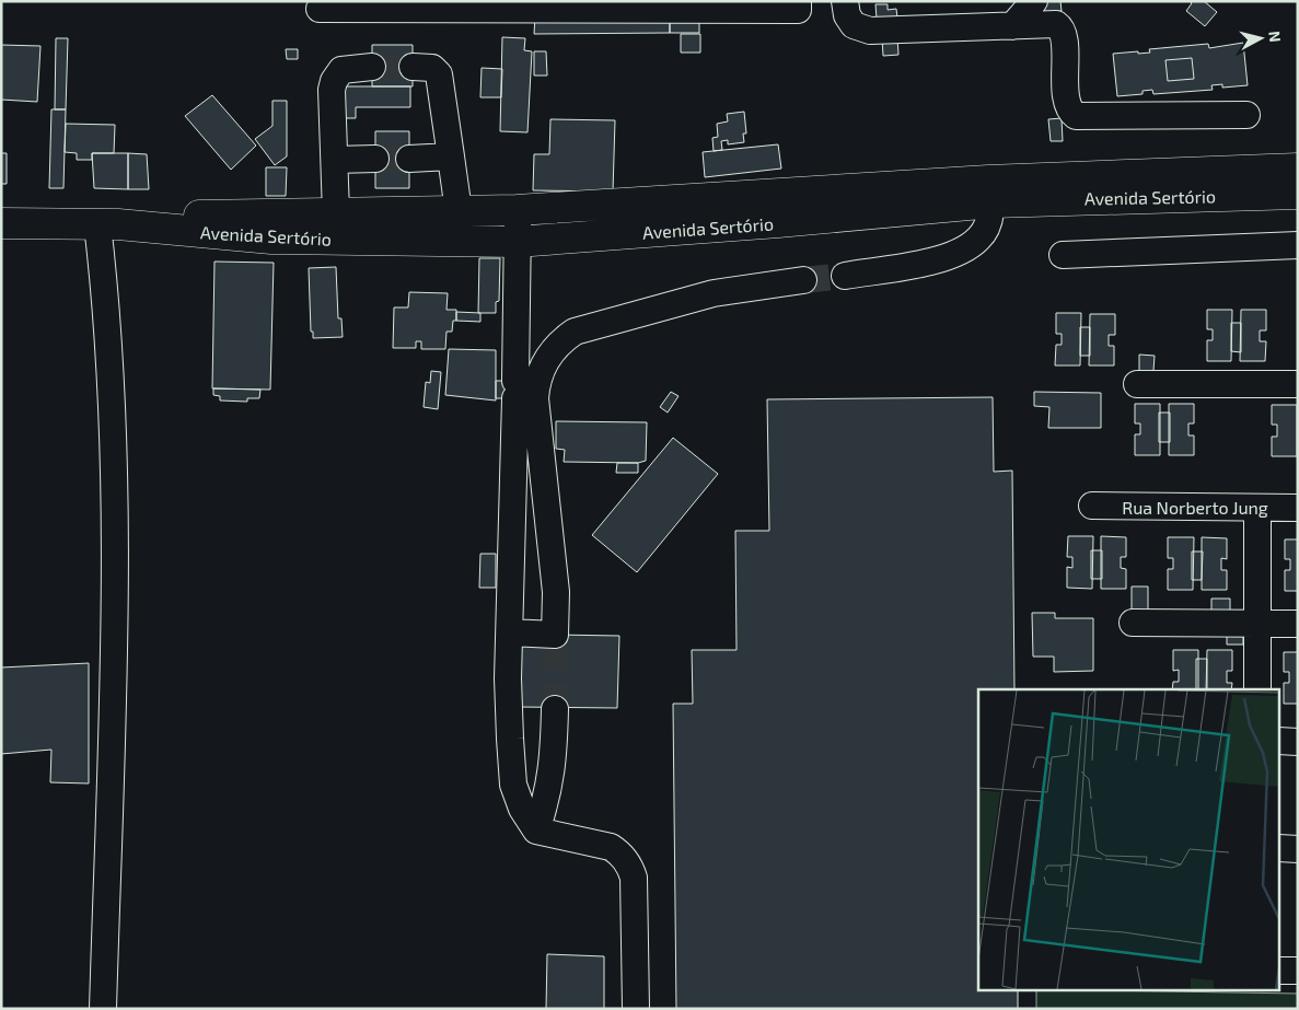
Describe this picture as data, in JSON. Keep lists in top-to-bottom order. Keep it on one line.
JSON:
{"streets":{"main road":["Avenida Sertório"],"street":["Rua Norberto Jung"]},"north":"right"}
